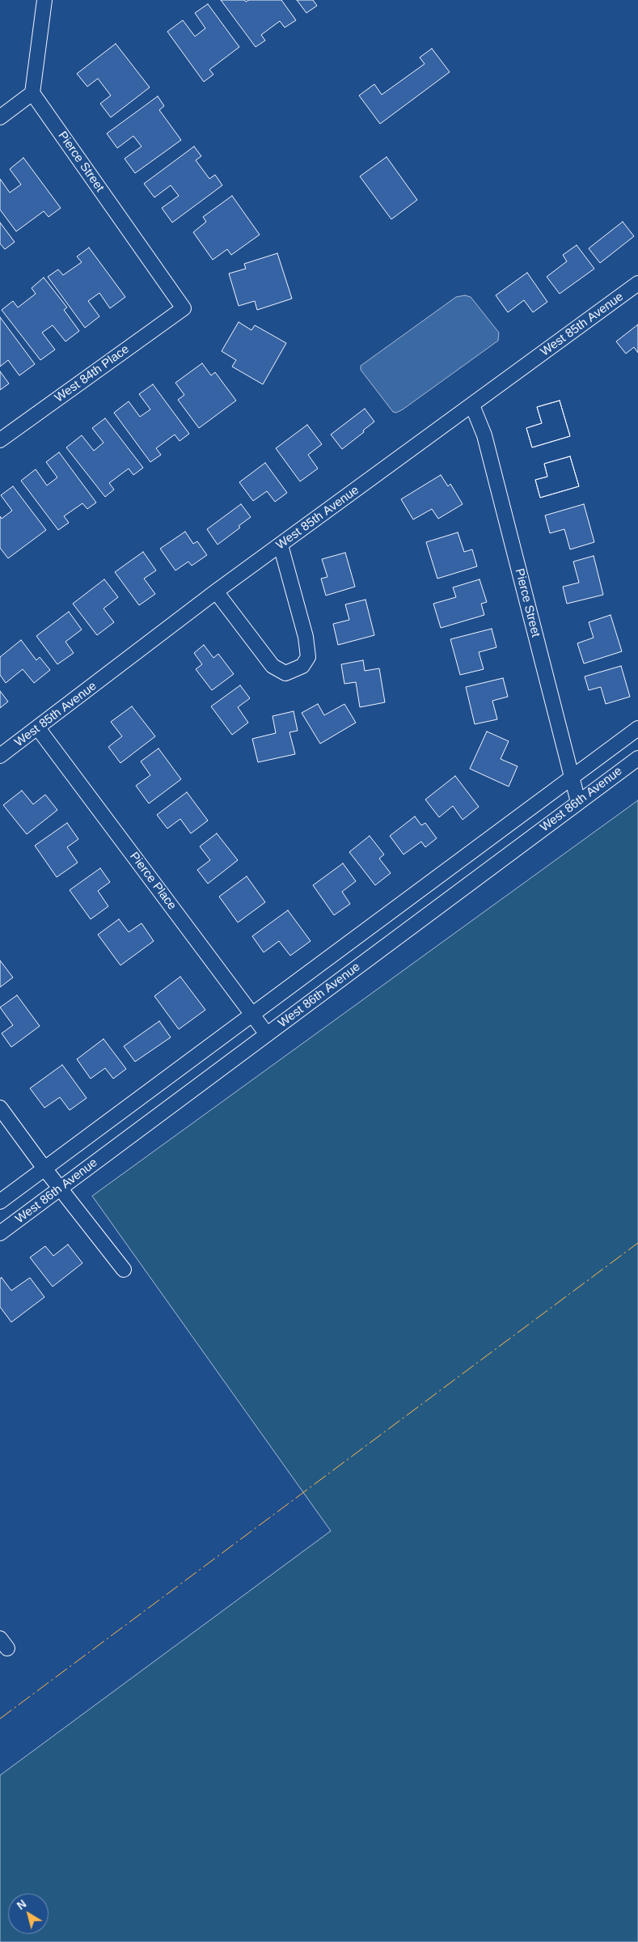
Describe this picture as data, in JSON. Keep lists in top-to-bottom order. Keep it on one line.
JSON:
{"streets":{"street":["Pierce Street","West 85th Avenue","West 84th Place","West 86th Avenue","Pierce Place"]},"crossings":[["Pierce Street","West 85th Avenue"],["Pierce Street","West 84th Place"],["Pierce Street","West 86th Avenue"],["West 85th Avenue","Pierce Place"],["West 86th Avenue","Pierce Place"]],"north":"top left"}
